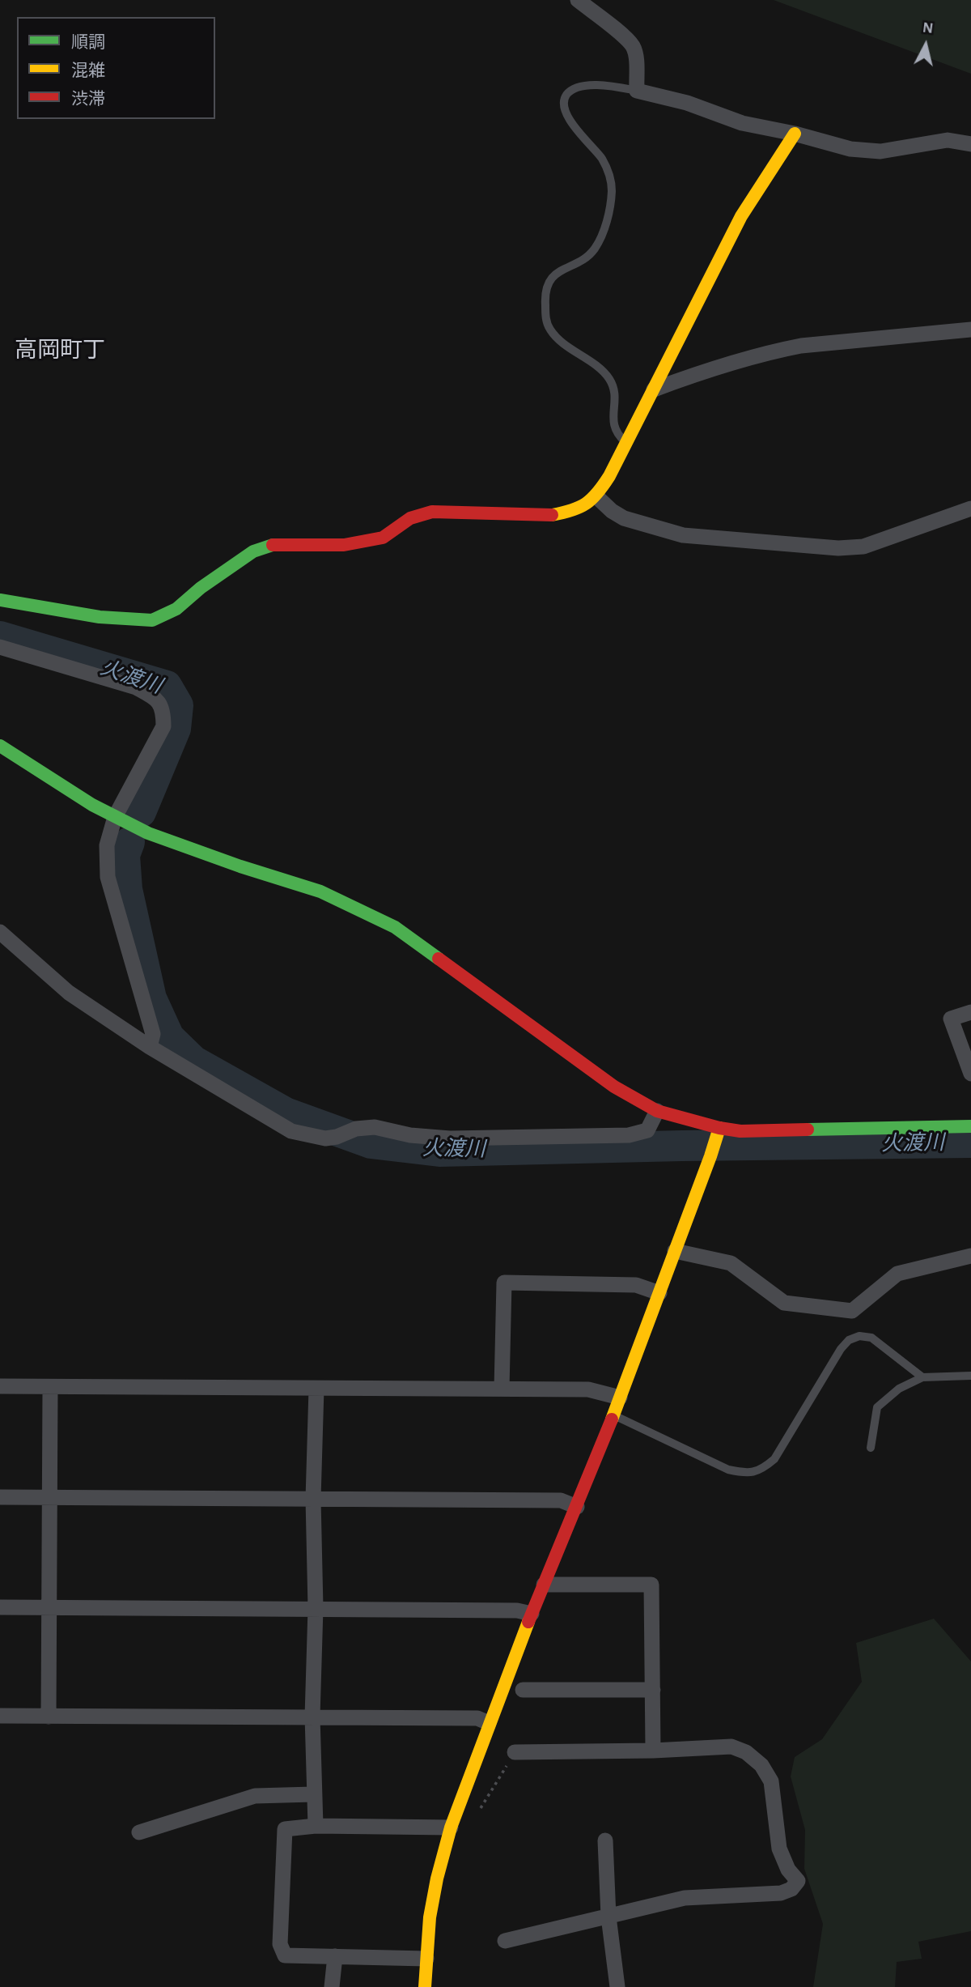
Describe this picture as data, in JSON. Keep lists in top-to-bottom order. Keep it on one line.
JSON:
{"districts":["高岡町丁"],"water":["火渡川"],"legend":["順調","混雑","渋滞"],"north":"top"}
